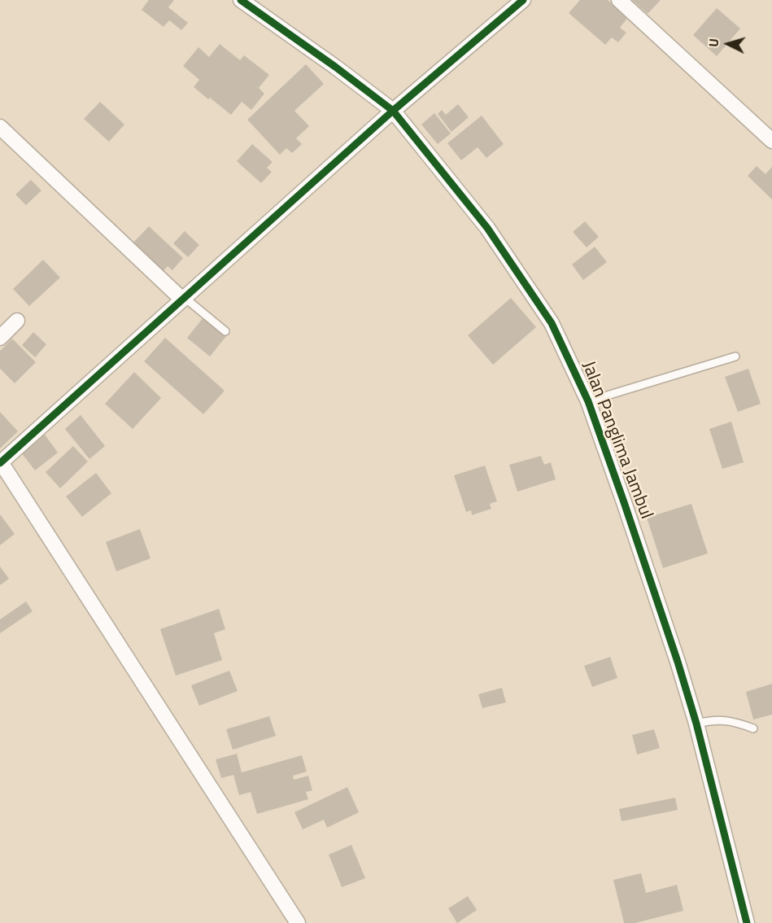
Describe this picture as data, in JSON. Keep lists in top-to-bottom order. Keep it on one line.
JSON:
{"streets":{"street":["Jalan Panglima Jambul"]},"north":"left"}
